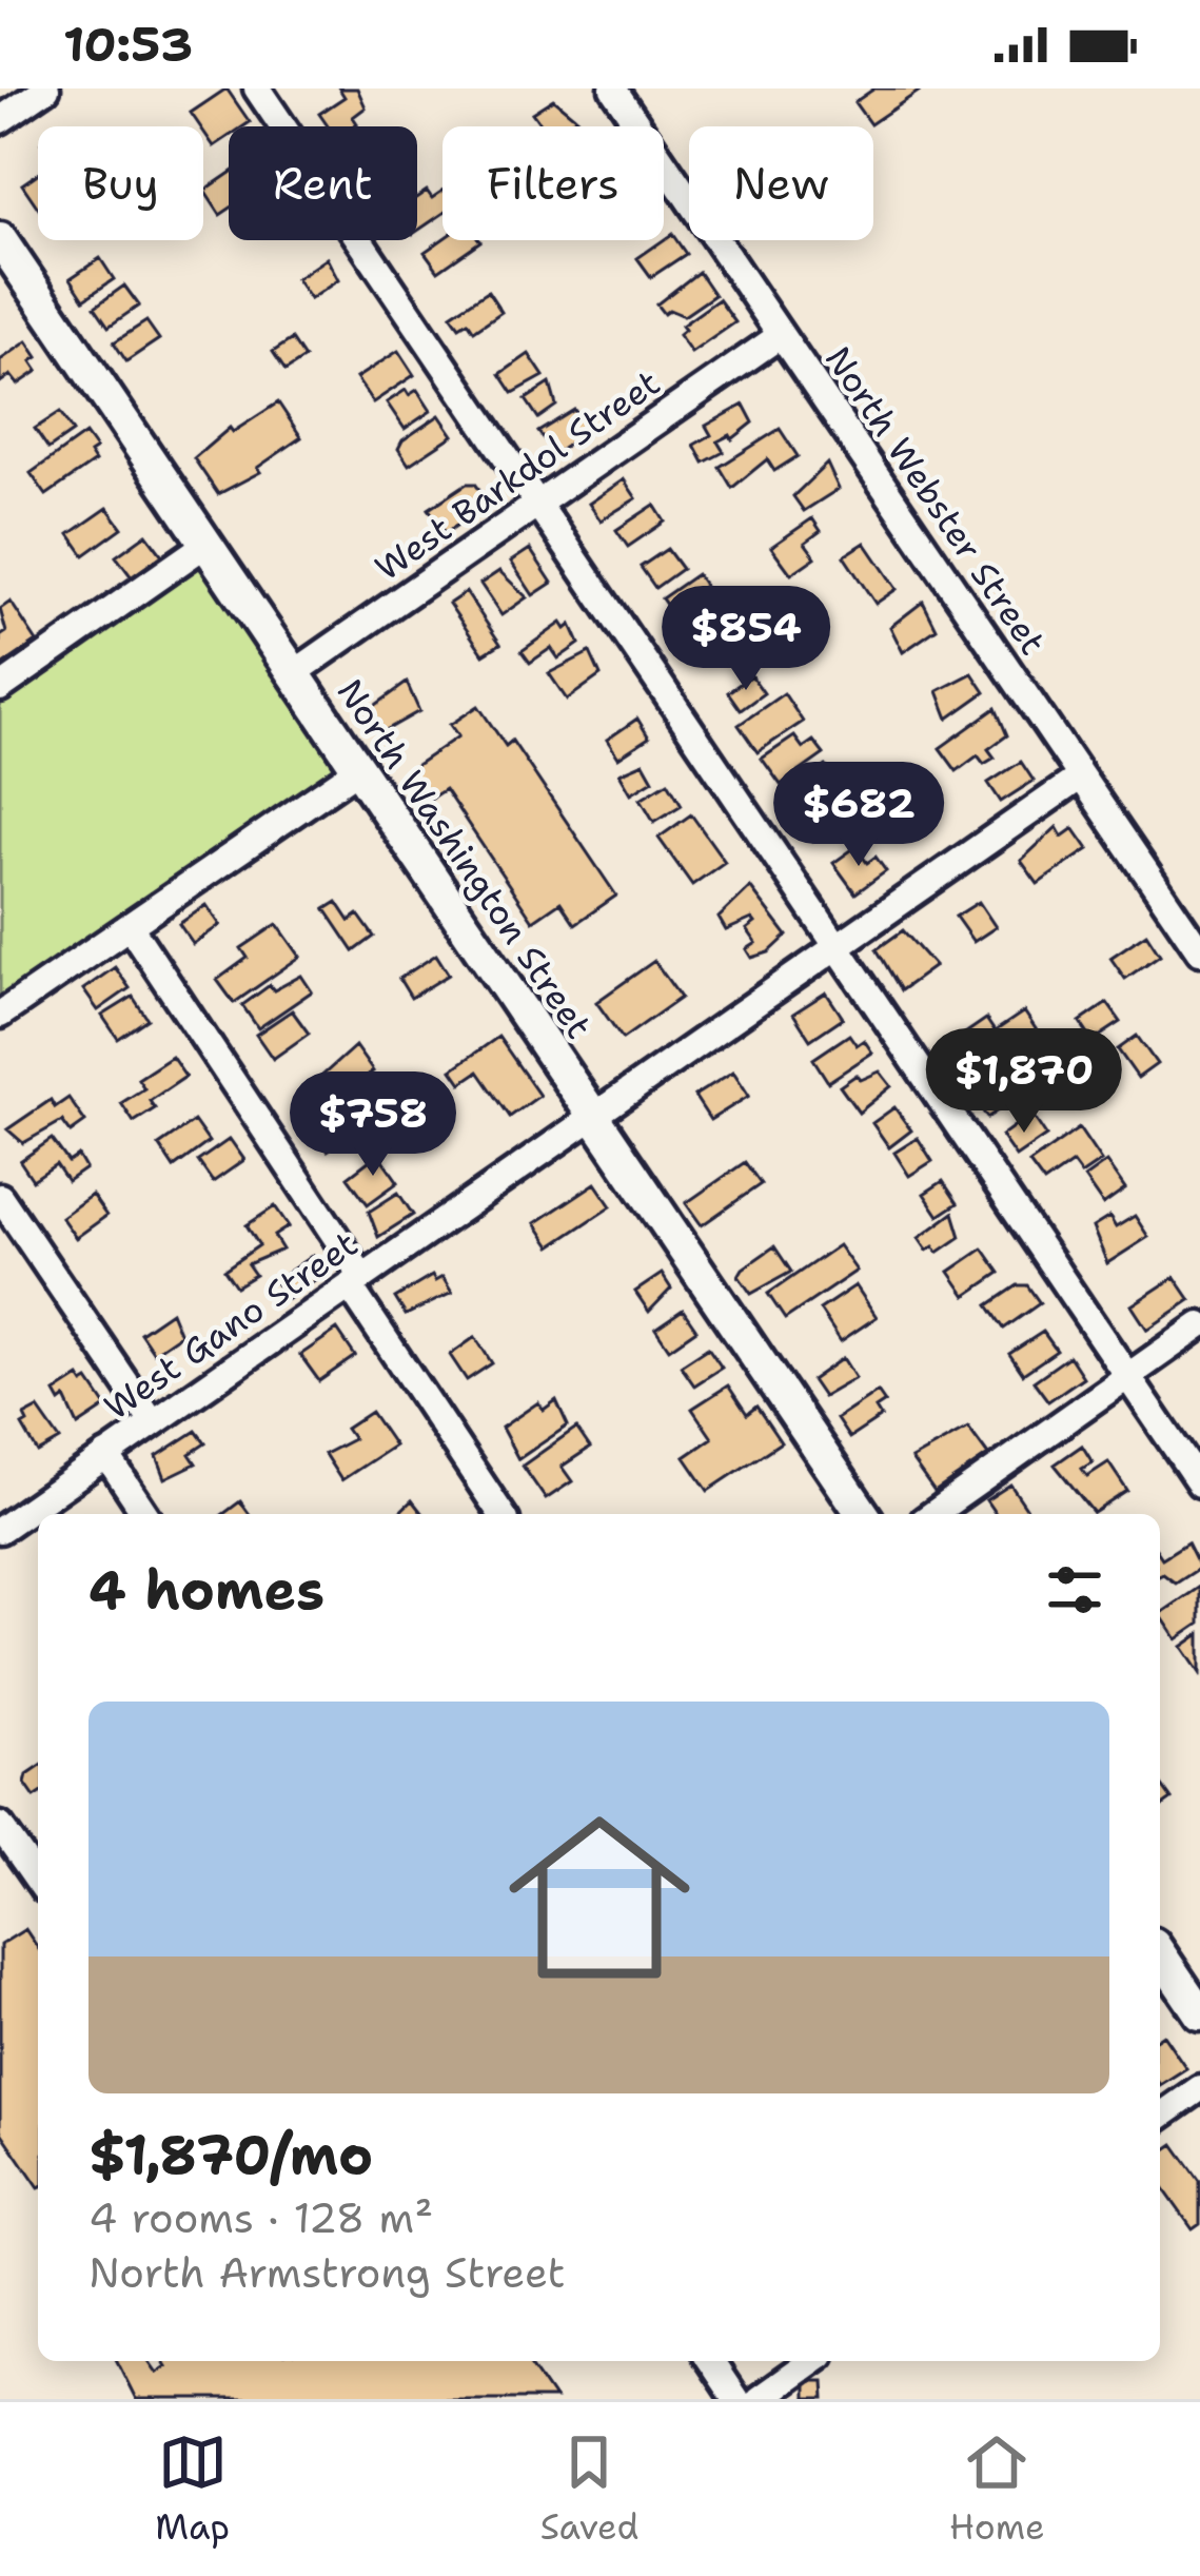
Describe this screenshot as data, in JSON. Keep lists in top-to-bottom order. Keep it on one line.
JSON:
{"streets":{"main road":["North Washington Street"],"street":["West Barkdol Street","North Webster Street","West Gano Street"]},"crossings":[["West Barkdol Street","North Webster Street"],["West Barkdol Street","North Washington Street"],["North Webster Street","West Gano Street"],["North Washington Street","West Gano Street"]],"page":{"status":"10:53","chip":["Buy","Rent","Filters","New"],"price":["$854","$682","$1,870","$758"],"heading":"4 homes","list":[{"name":"$1,870/mo","note":"4 rooms · 128 m² · North Armstrong Street"}],"tabs":["Map","Saved","Home"]}}
